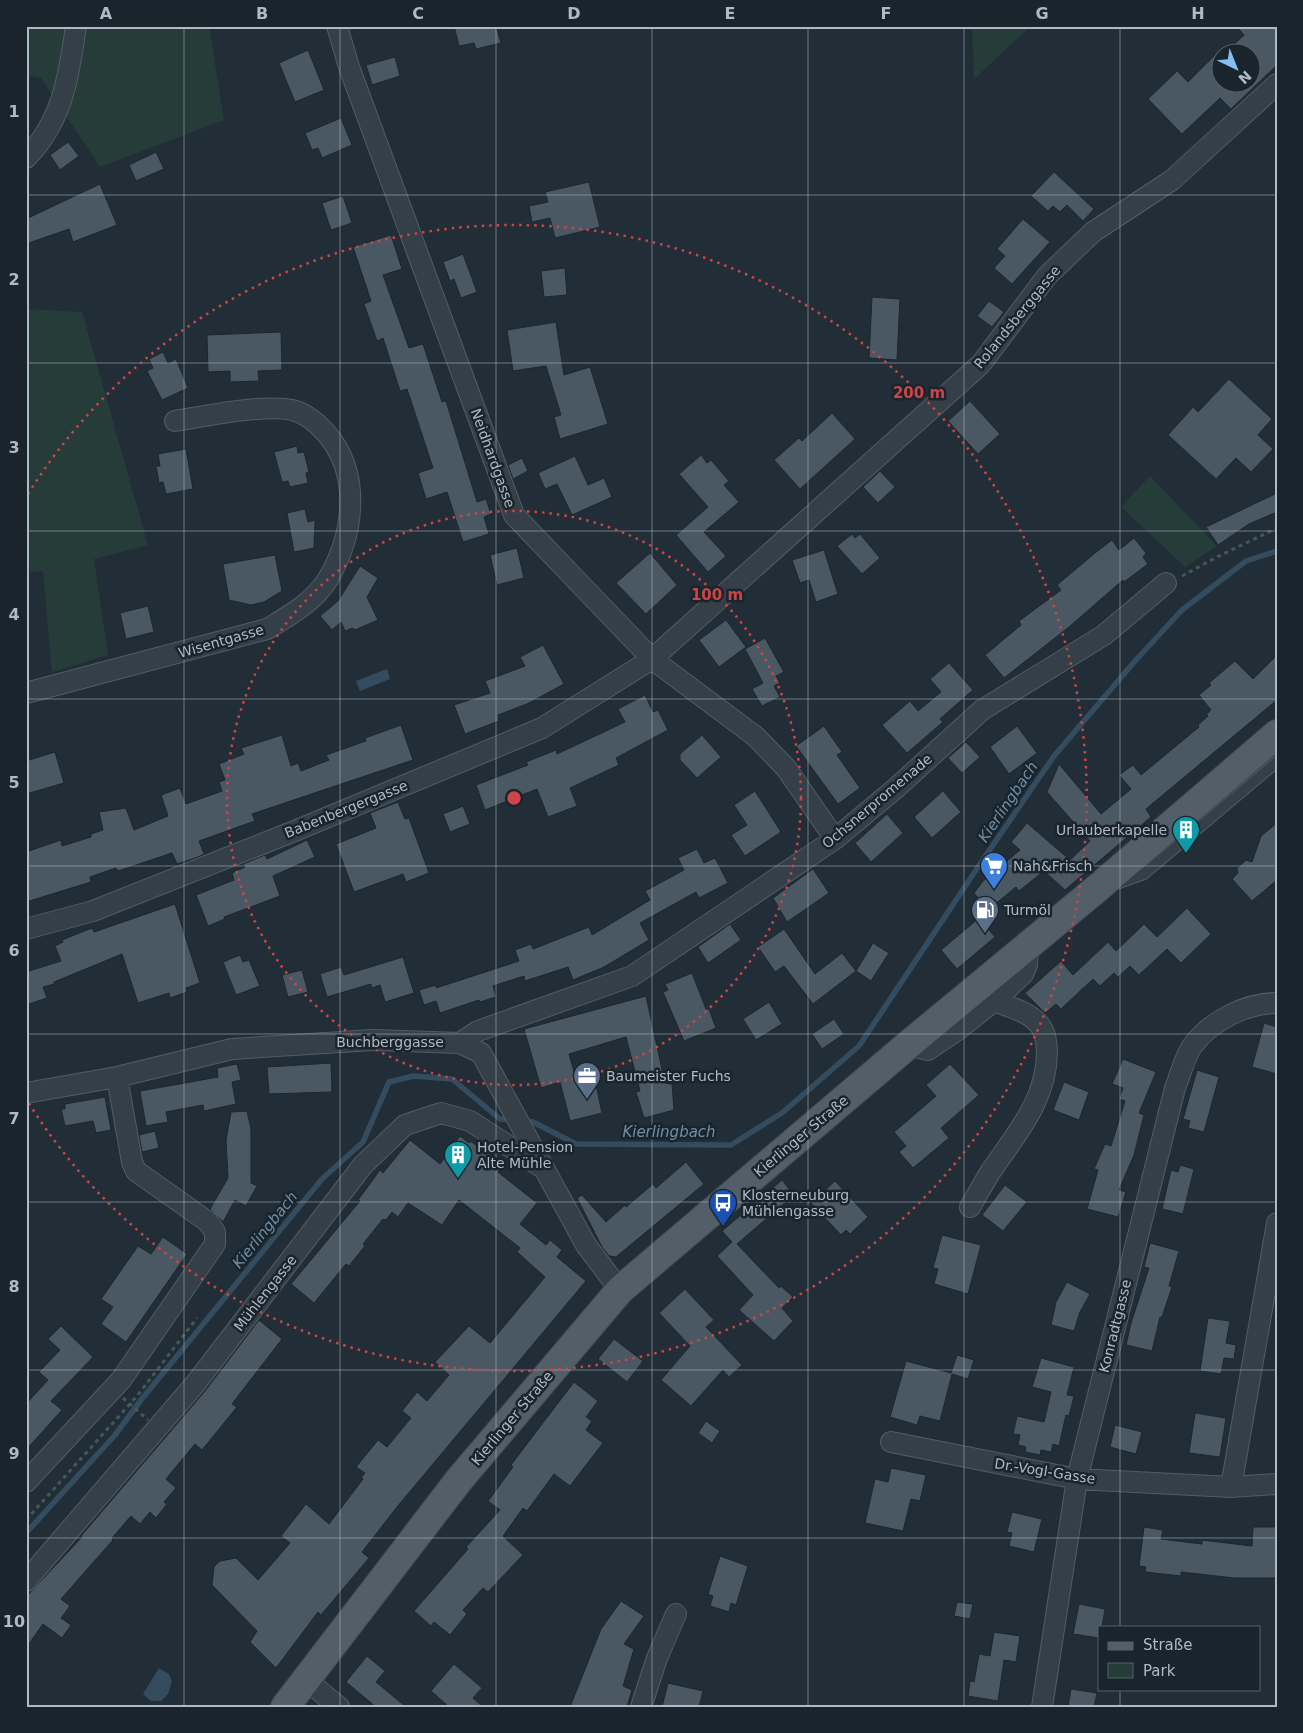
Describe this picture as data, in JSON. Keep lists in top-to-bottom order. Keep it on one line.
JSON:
{"streets":{"main road":["Kierlinger Straße"],"street":["Rolandsberggasse","Neidhardgasse","Wisentgasse","Ochsnerpromenade","Babenbergergasse","Buchberggasse","Mühlengasse","Konradtgasse","Dr.-Vogl-Gasse"]},"crossings":[["Rolandsberggasse","Neidhardgasse"],["Rolandsberggasse","Babenbergergasse"],["Neidhardgasse","Ochsnerpromenade"],["Neidhardgasse","Babenbergergasse"],["Ochsnerpromenade","Buchberggasse"],["Buchberggasse","Kierlinger Straße"],["Buchberggasse","Mühlengasse"],["Konradtgasse","Dr.-Vogl-Gasse"]],"water":["Kierlingbach"],"places":{"building":["Urlauberkapelle","Hotel-Pension Alte Mühle"],"supermarket":["Nah&Frisch"],"fuel station":["Turmöl"],"office":["Baumeister Fuchs"],"bus stop":["Klosterneuburg Mühlengasse"]},"legend":["Straße","Park"],"north":"bottom right","grid":{"columns":["A","B","C","D","E","F","G","H"],"rows":["1","2","3","4","5","6","7","8","9","10"]},"rings":["200 m","100 m"]}
